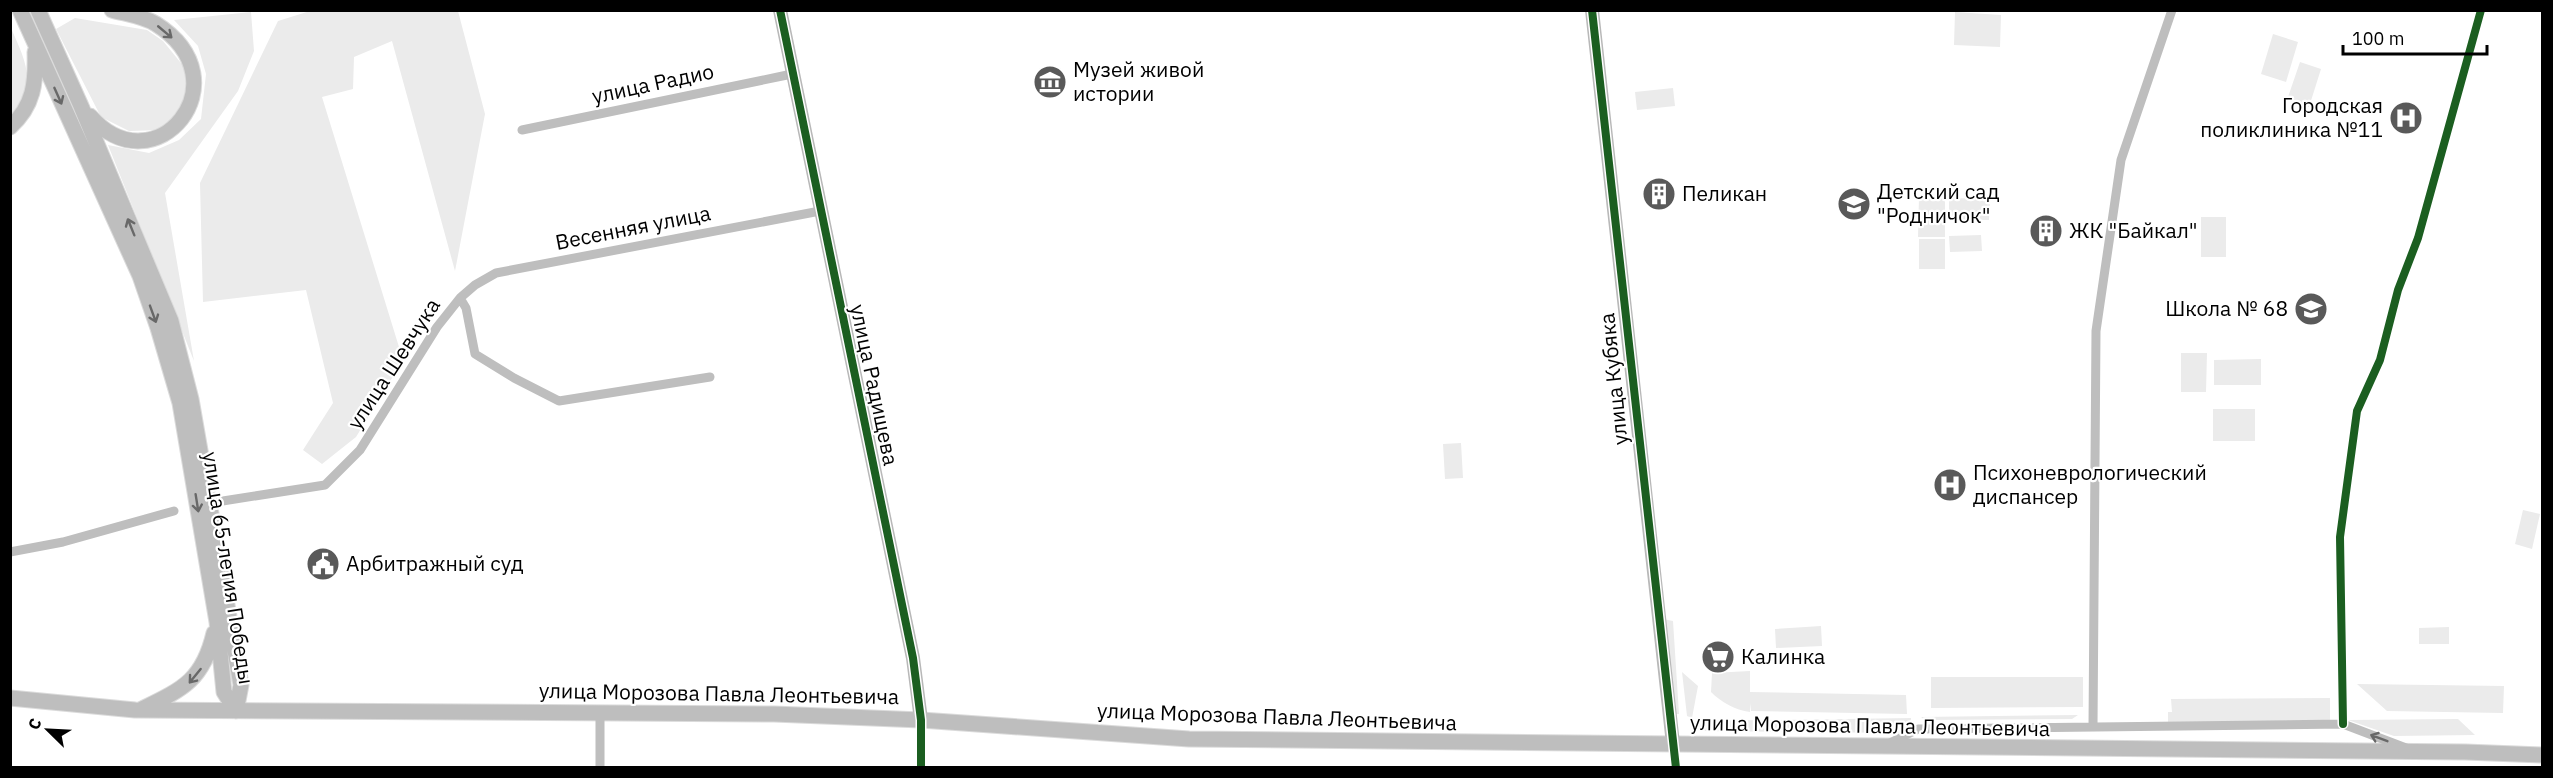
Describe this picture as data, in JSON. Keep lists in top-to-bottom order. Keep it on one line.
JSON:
{"streets":{"main road":["улица 65-летия Победы","улица Морозова Павла Леонтьевича"],"street":["улица Радио","Весенняя улица","улица Шевчука","улица Кубяка","улица Радищева"]},"crossings":[["улица Радио","улица Радищева"],["Весенняя улица","улица Шевчука"],["Весенняя улица","улица Радищева"],["улица Шевчука","улица 65-летия Победы"],["улица Кубяка","улица Морозова Павла Леонтьевича"],["улица Радищева","улица Морозова Павла Леонтьевича"],["улица 65-летия Победы","улица Морозова Павла Леонтьевича"]],"places":{"museum":["Музей живой истории"],"hospital":["Городская поликлиника №11","Психоневрологический диспансер"],"building":["Пеликан","ЖК \"Байкал\""],"school or university":["Детский сад \"Родничок\"","Школа № 68"],"public building":["Арбитражный суд"],"supermarket":["Калинка"]},"scale_bar":"100 m","north":"top left"}
